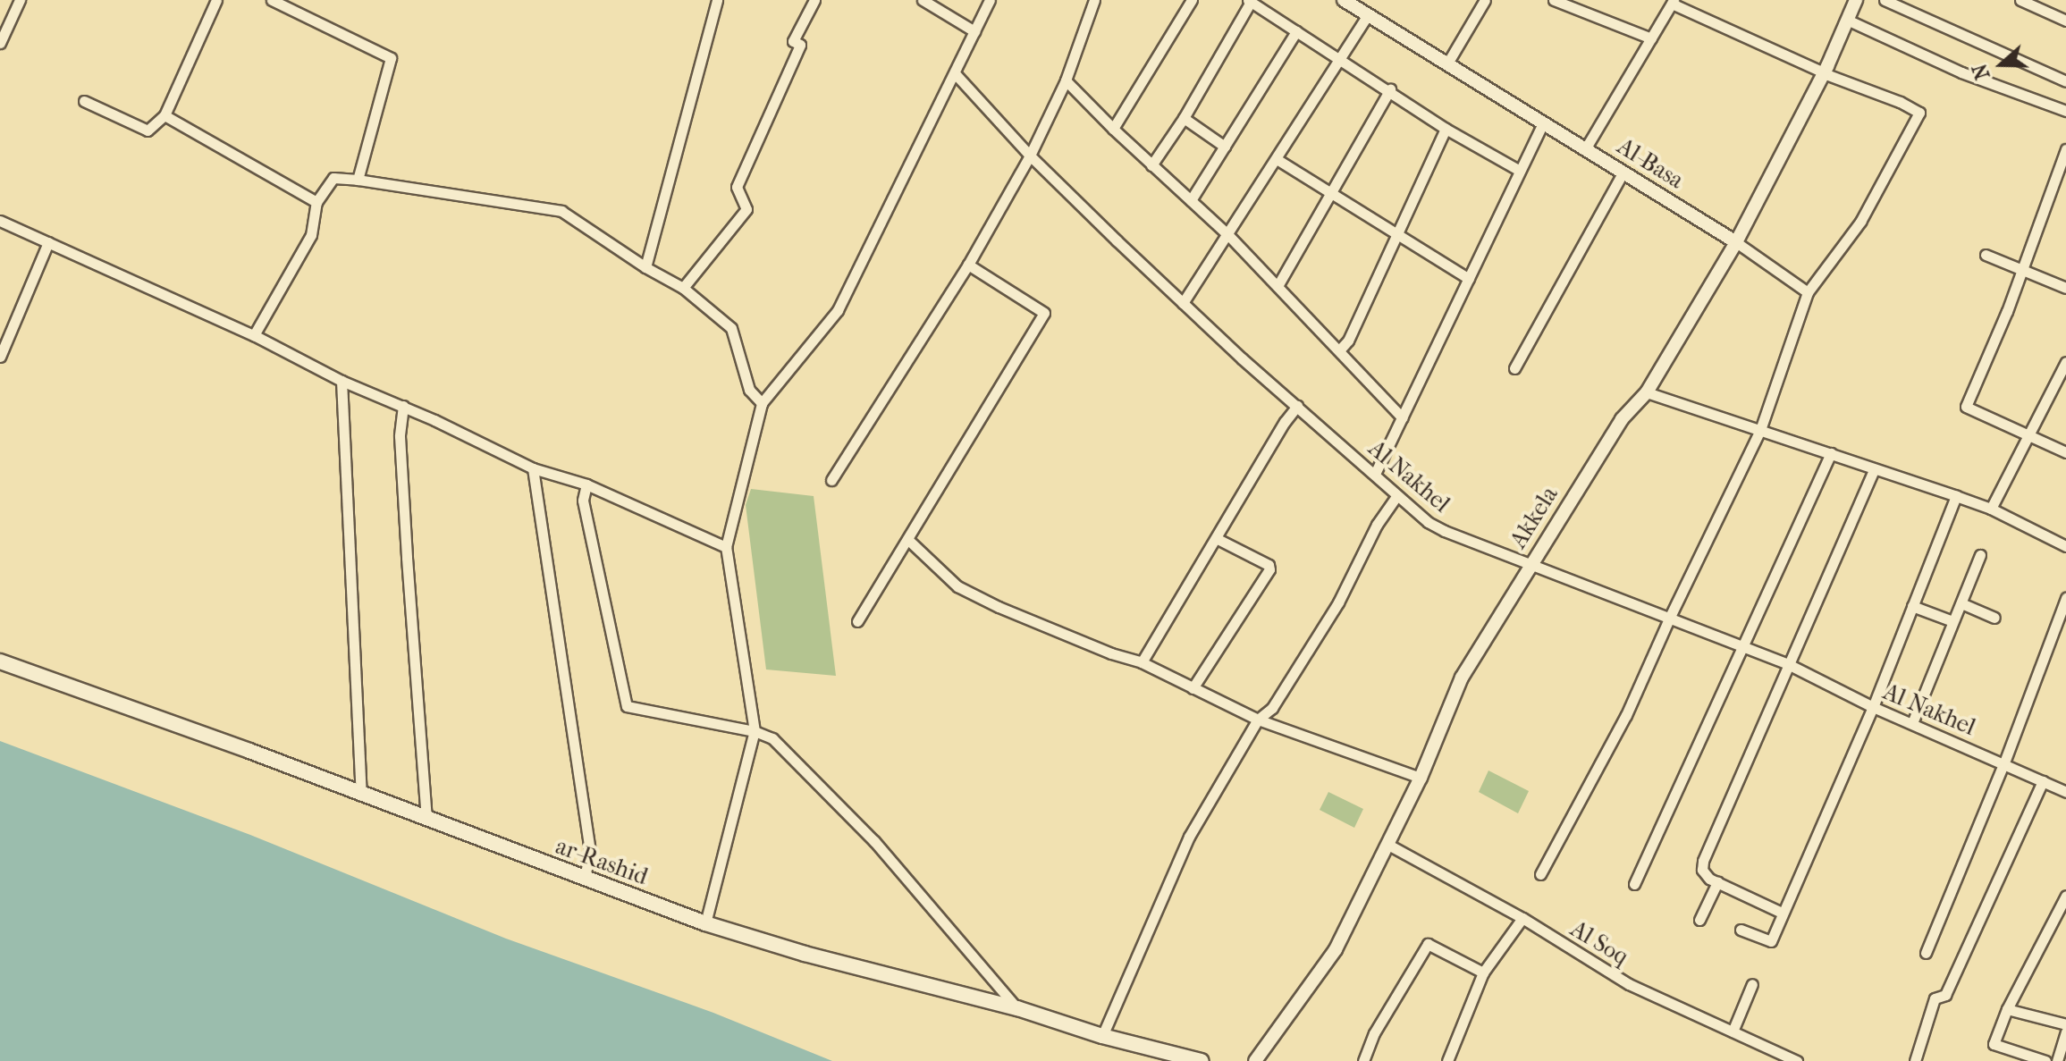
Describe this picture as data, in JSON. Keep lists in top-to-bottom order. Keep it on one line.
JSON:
{"streets":{"main road":["ar-Rashid"],"street":["Al-Basa","Al Nakhel","Akkela","Al Soq"]},"crossings":[["Al-Basa","Akkela"],["Al Nakhel","Akkela"],["Akkela","Al Soq"]],"north":"left"}
